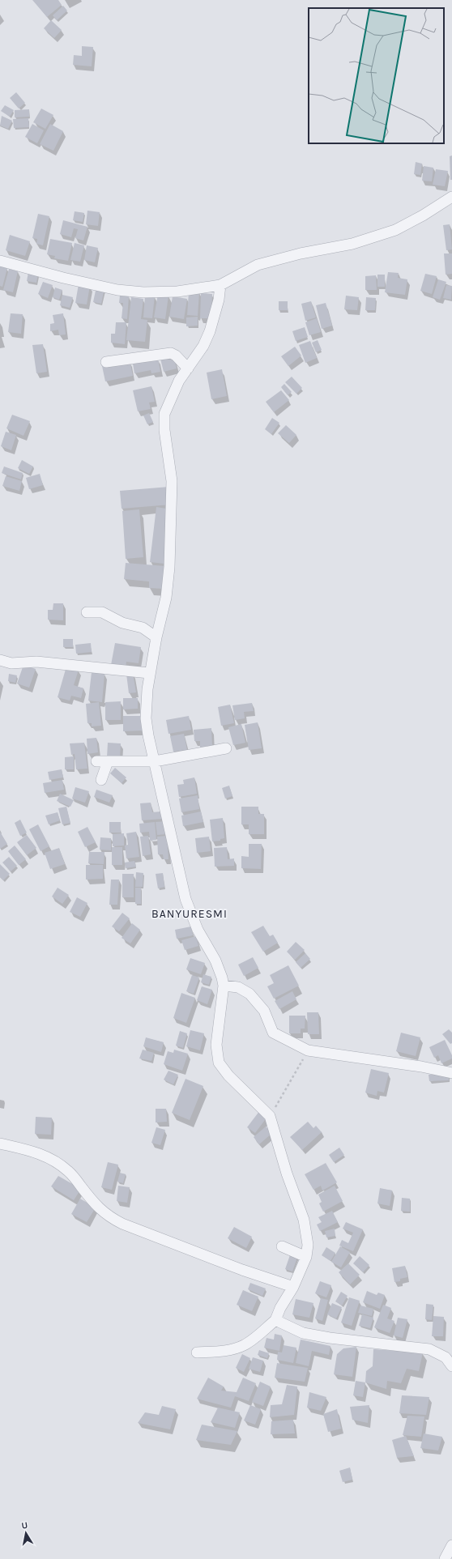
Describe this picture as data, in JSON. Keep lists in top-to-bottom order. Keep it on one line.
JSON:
{"districts":["BANYURESMI"],"north":"top"}
